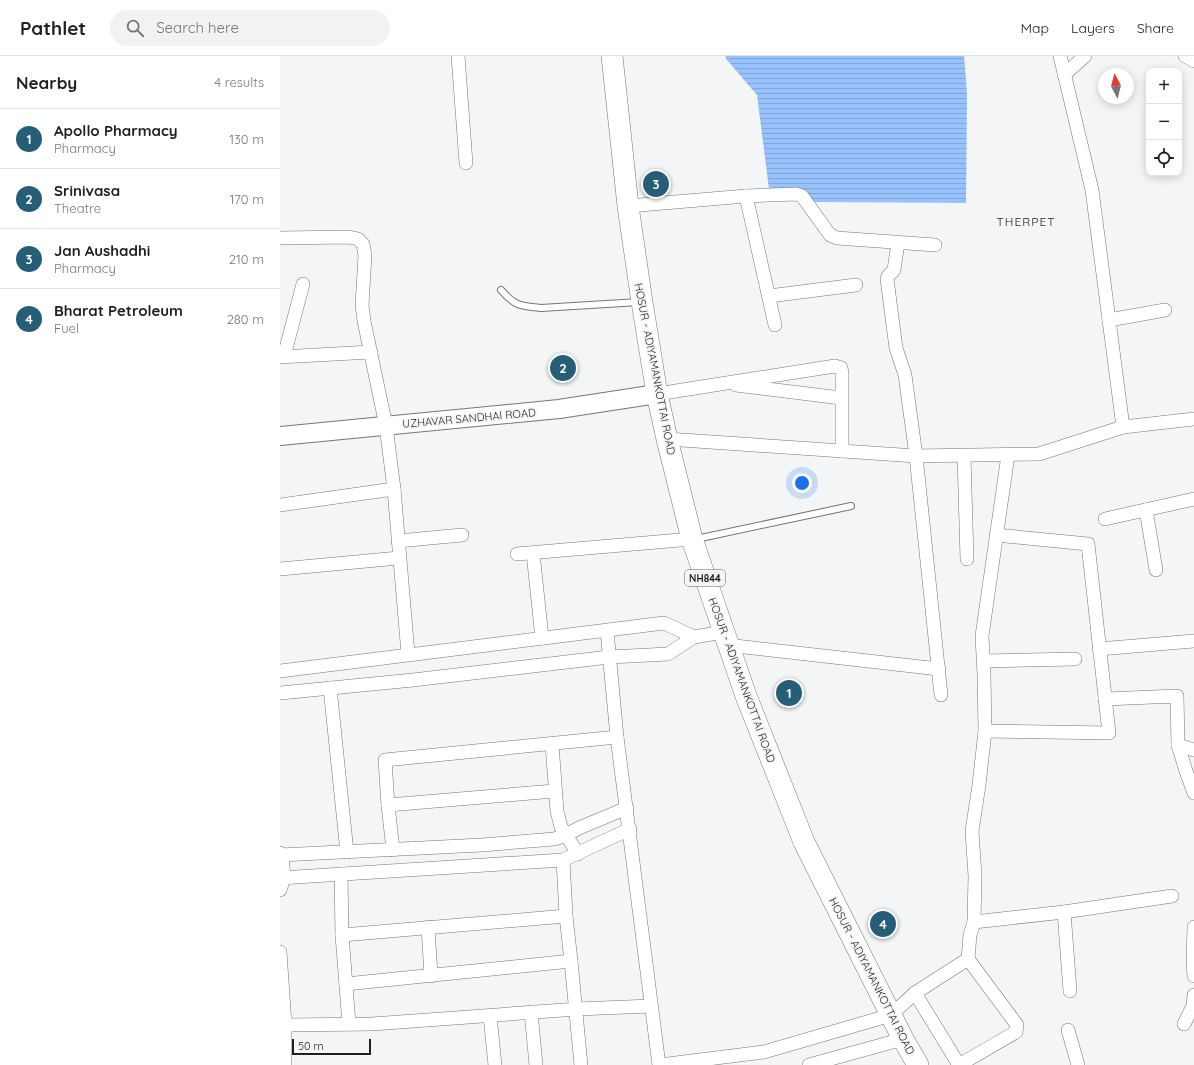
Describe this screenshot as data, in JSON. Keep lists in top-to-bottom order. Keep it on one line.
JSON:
{"streets":{"highway":["HOSUR - ADIYAMANKOTTAI ROAD","NH844"],"main road":["UZHAVAR SANDHAI ROAD"]},"crossings":[["HOSUR - ADIYAMANKOTTAI ROAD","UZHAVAR SANDHAI ROAD"]],"districts":["THERPET"],"scale_bar":"50 m","north":"top","page":{"header":"Pathlet","search":"Search here","nav":["Map","Layers","Share"],"heading":["Nearby","4 results"],"map_buttons":["+","−"],"list":[{"mark":"1","name":"Apollo Pharmacy","note":"Pharmacy","value":"130 m"},{"mark":"2","name":"Srinivasa","note":"Theatre","value":"170 m"},{"mark":"3","name":"Jan Aushadhi","note":"Pharmacy","value":"210 m"},{"mark":"4","name":"Bharat Petroleum","note":"Fuel","value":"280 m"}],"pins":["3","2","1","4"],"scale":"50 m"}}
